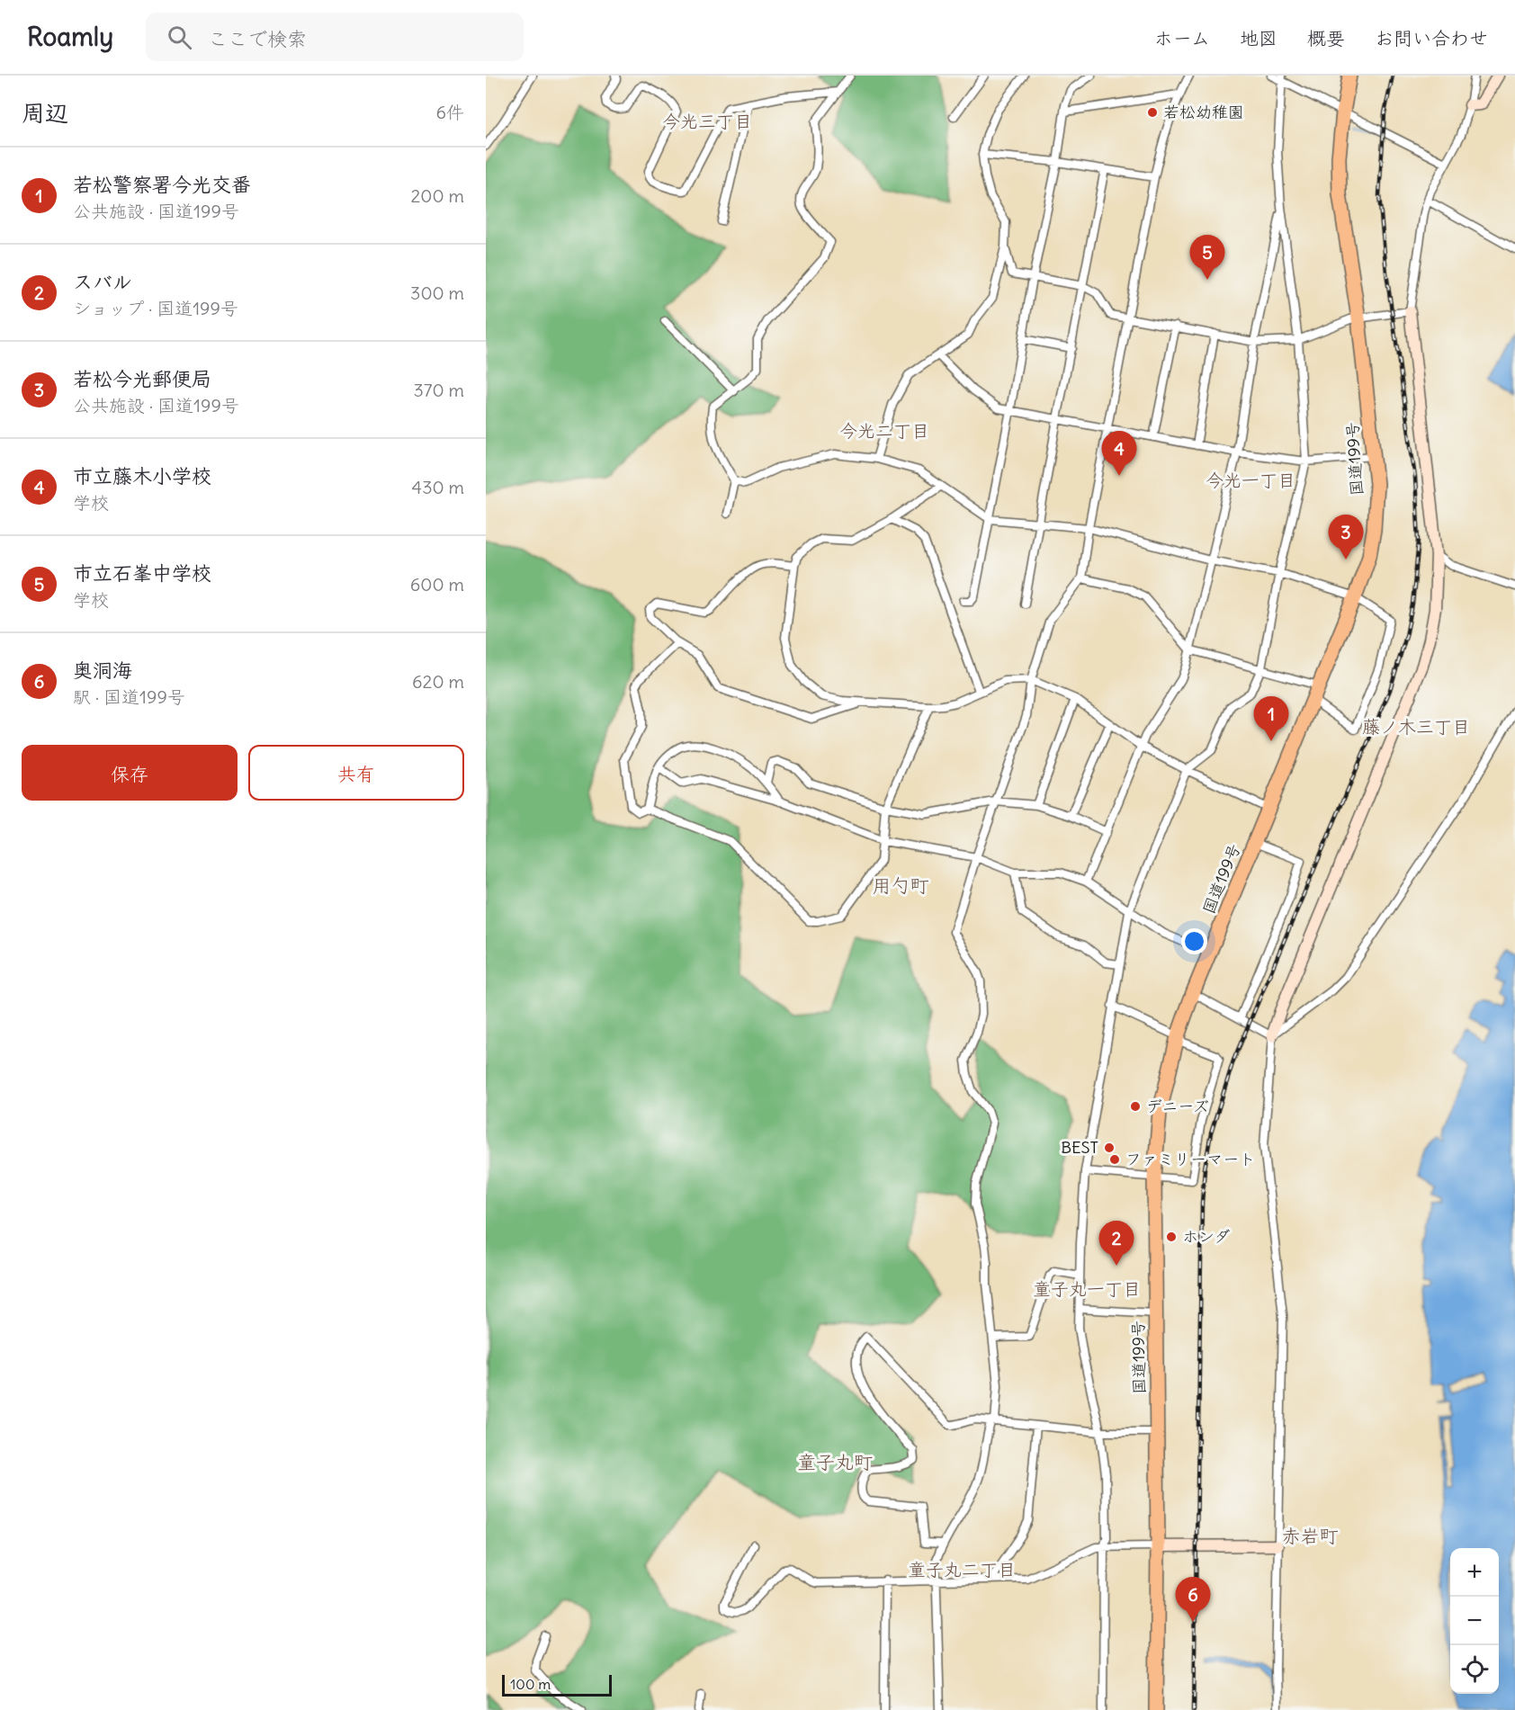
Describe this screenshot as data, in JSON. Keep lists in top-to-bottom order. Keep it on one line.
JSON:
{"streets":{"highway":["国道199号"]},"districts":["今光三丁目","今光二丁目","今光一丁目","藤ノ木三丁目","用勺町","童子丸一丁目","童子丸町","赤岩町","童子丸二丁目"],"places":["若松幼稚園","デニーズ","BEST","ファミリーマート","ホンダ"],"scale_bar":"100 m","page":{"header":"Roamly","search":"ここで検索","nav":["ホーム","地図","概要","お問い合わせ"],"heading":["周辺","6件"],"list":[{"mark":"1","name":"若松警察署今光交番","note":"公共施設 · 国道199号","value":"200 m"},{"mark":"2","name":"スバル","note":"ショップ · 国道199号","value":"300 m"},{"mark":"3","name":"若松今光郵便局","note":"公共施設 · 国道199号","value":"370 m"},{"mark":"4","name":"市立藤木小学校","note":"学校","value":"430 m"},{"mark":"5","name":"市立石峯中学校","note":"学校","value":"600 m"},{"mark":"6","name":"奥洞海","note":"駅 · 国道199号","value":"620 m"}],"pins":["5","4","3","1","2","6"],"buttons":["保存","共有"],"map_buttons":["+","−"],"scale":"100 m"}}
